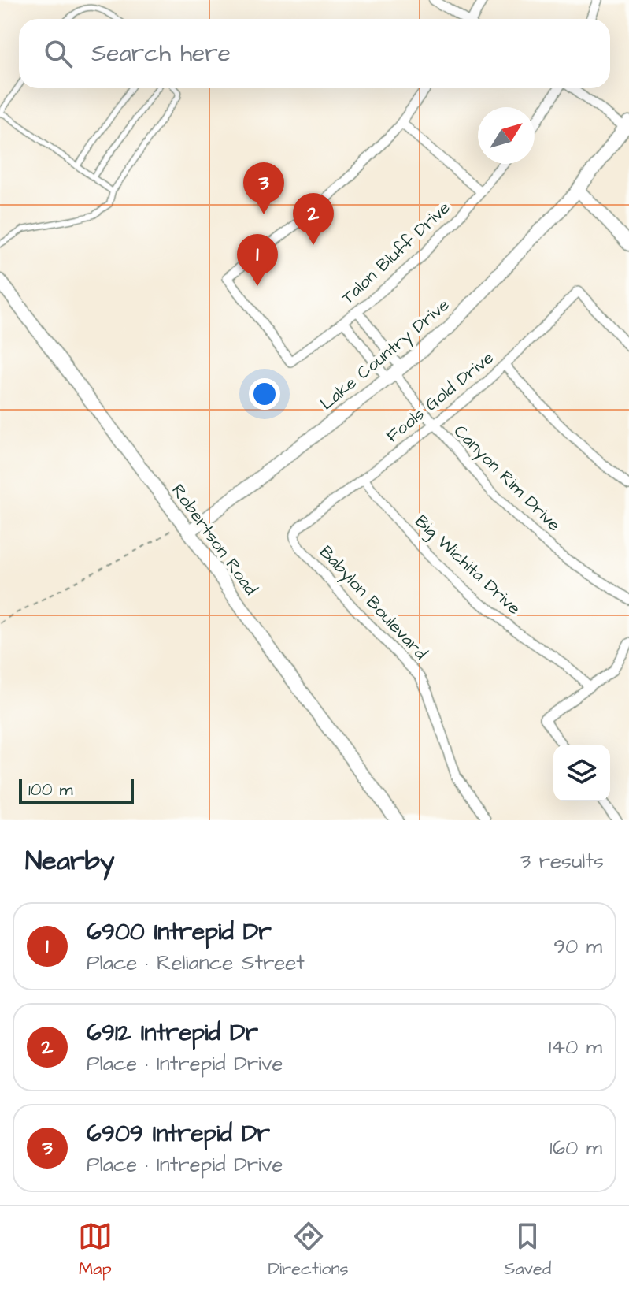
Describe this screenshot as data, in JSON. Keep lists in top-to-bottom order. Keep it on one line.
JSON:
{"streets":{"street":["Talon Bluff Drive","Lake Country Drive","Fools Gold Drive","Canyon Rim Drive","Robertson Road","Big Wichita Drive","Babylon Boulevard"]},"crossings":[["Lake Country Drive","Canyon Rim Drive"],["Lake Country Drive","Robertson Road"],["Fools Gold Drive","Canyon Rim Drive"],["Fools Gold Drive","Big Wichita Drive"],["Fools Gold Drive","Babylon Boulevard"]],"scale_bar":"100 m","north":"top right","page":{"search":"Search here","pins":["3","2","1"],"scale":"100 m","heading":["Nearby","3 results"],"list":[{"mark":"1","name":"6900 Intrepid Dr","note":"Place · Reliance Street","value":"90 m"},{"mark":"2","name":"6912 Intrepid Dr","note":"Place · Intrepid Drive","value":"140 m"},{"mark":"3","name":"6909 Intrepid Dr","note":"Place · Intrepid Drive","value":"160 m"}],"nav":["Map","Directions","Saved"]}}
